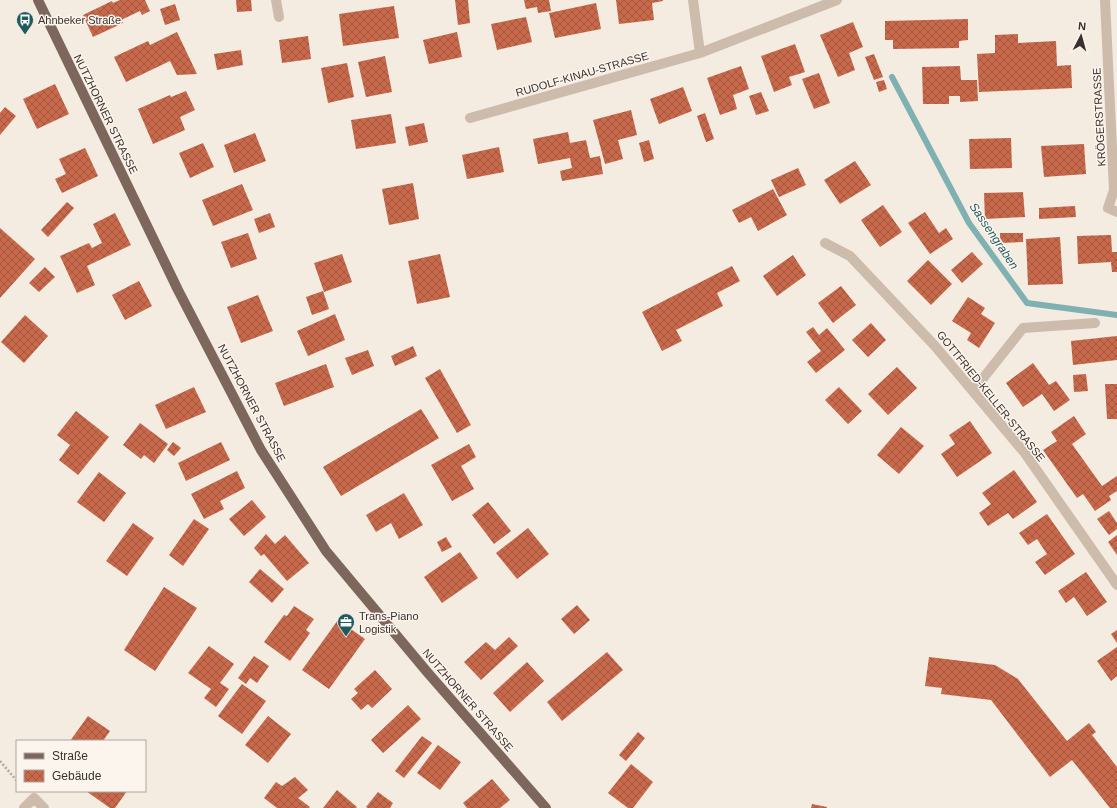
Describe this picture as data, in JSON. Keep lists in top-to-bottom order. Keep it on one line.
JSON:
{"streets":{"main road":["NUTZHORNER STRASSE"],"street":["RUDOLF-KINAU-STRASSE","KRÖGERSTRASSE","GOTTFRIED-KELLER-STRASSE"]},"water":["Sassengraben"],"places":{"bus stop":["Ahnbeker Straße"],"office":["Trans-Piano Logistik"]},"legend":["Straße","Gebäude"],"north":"top"}
